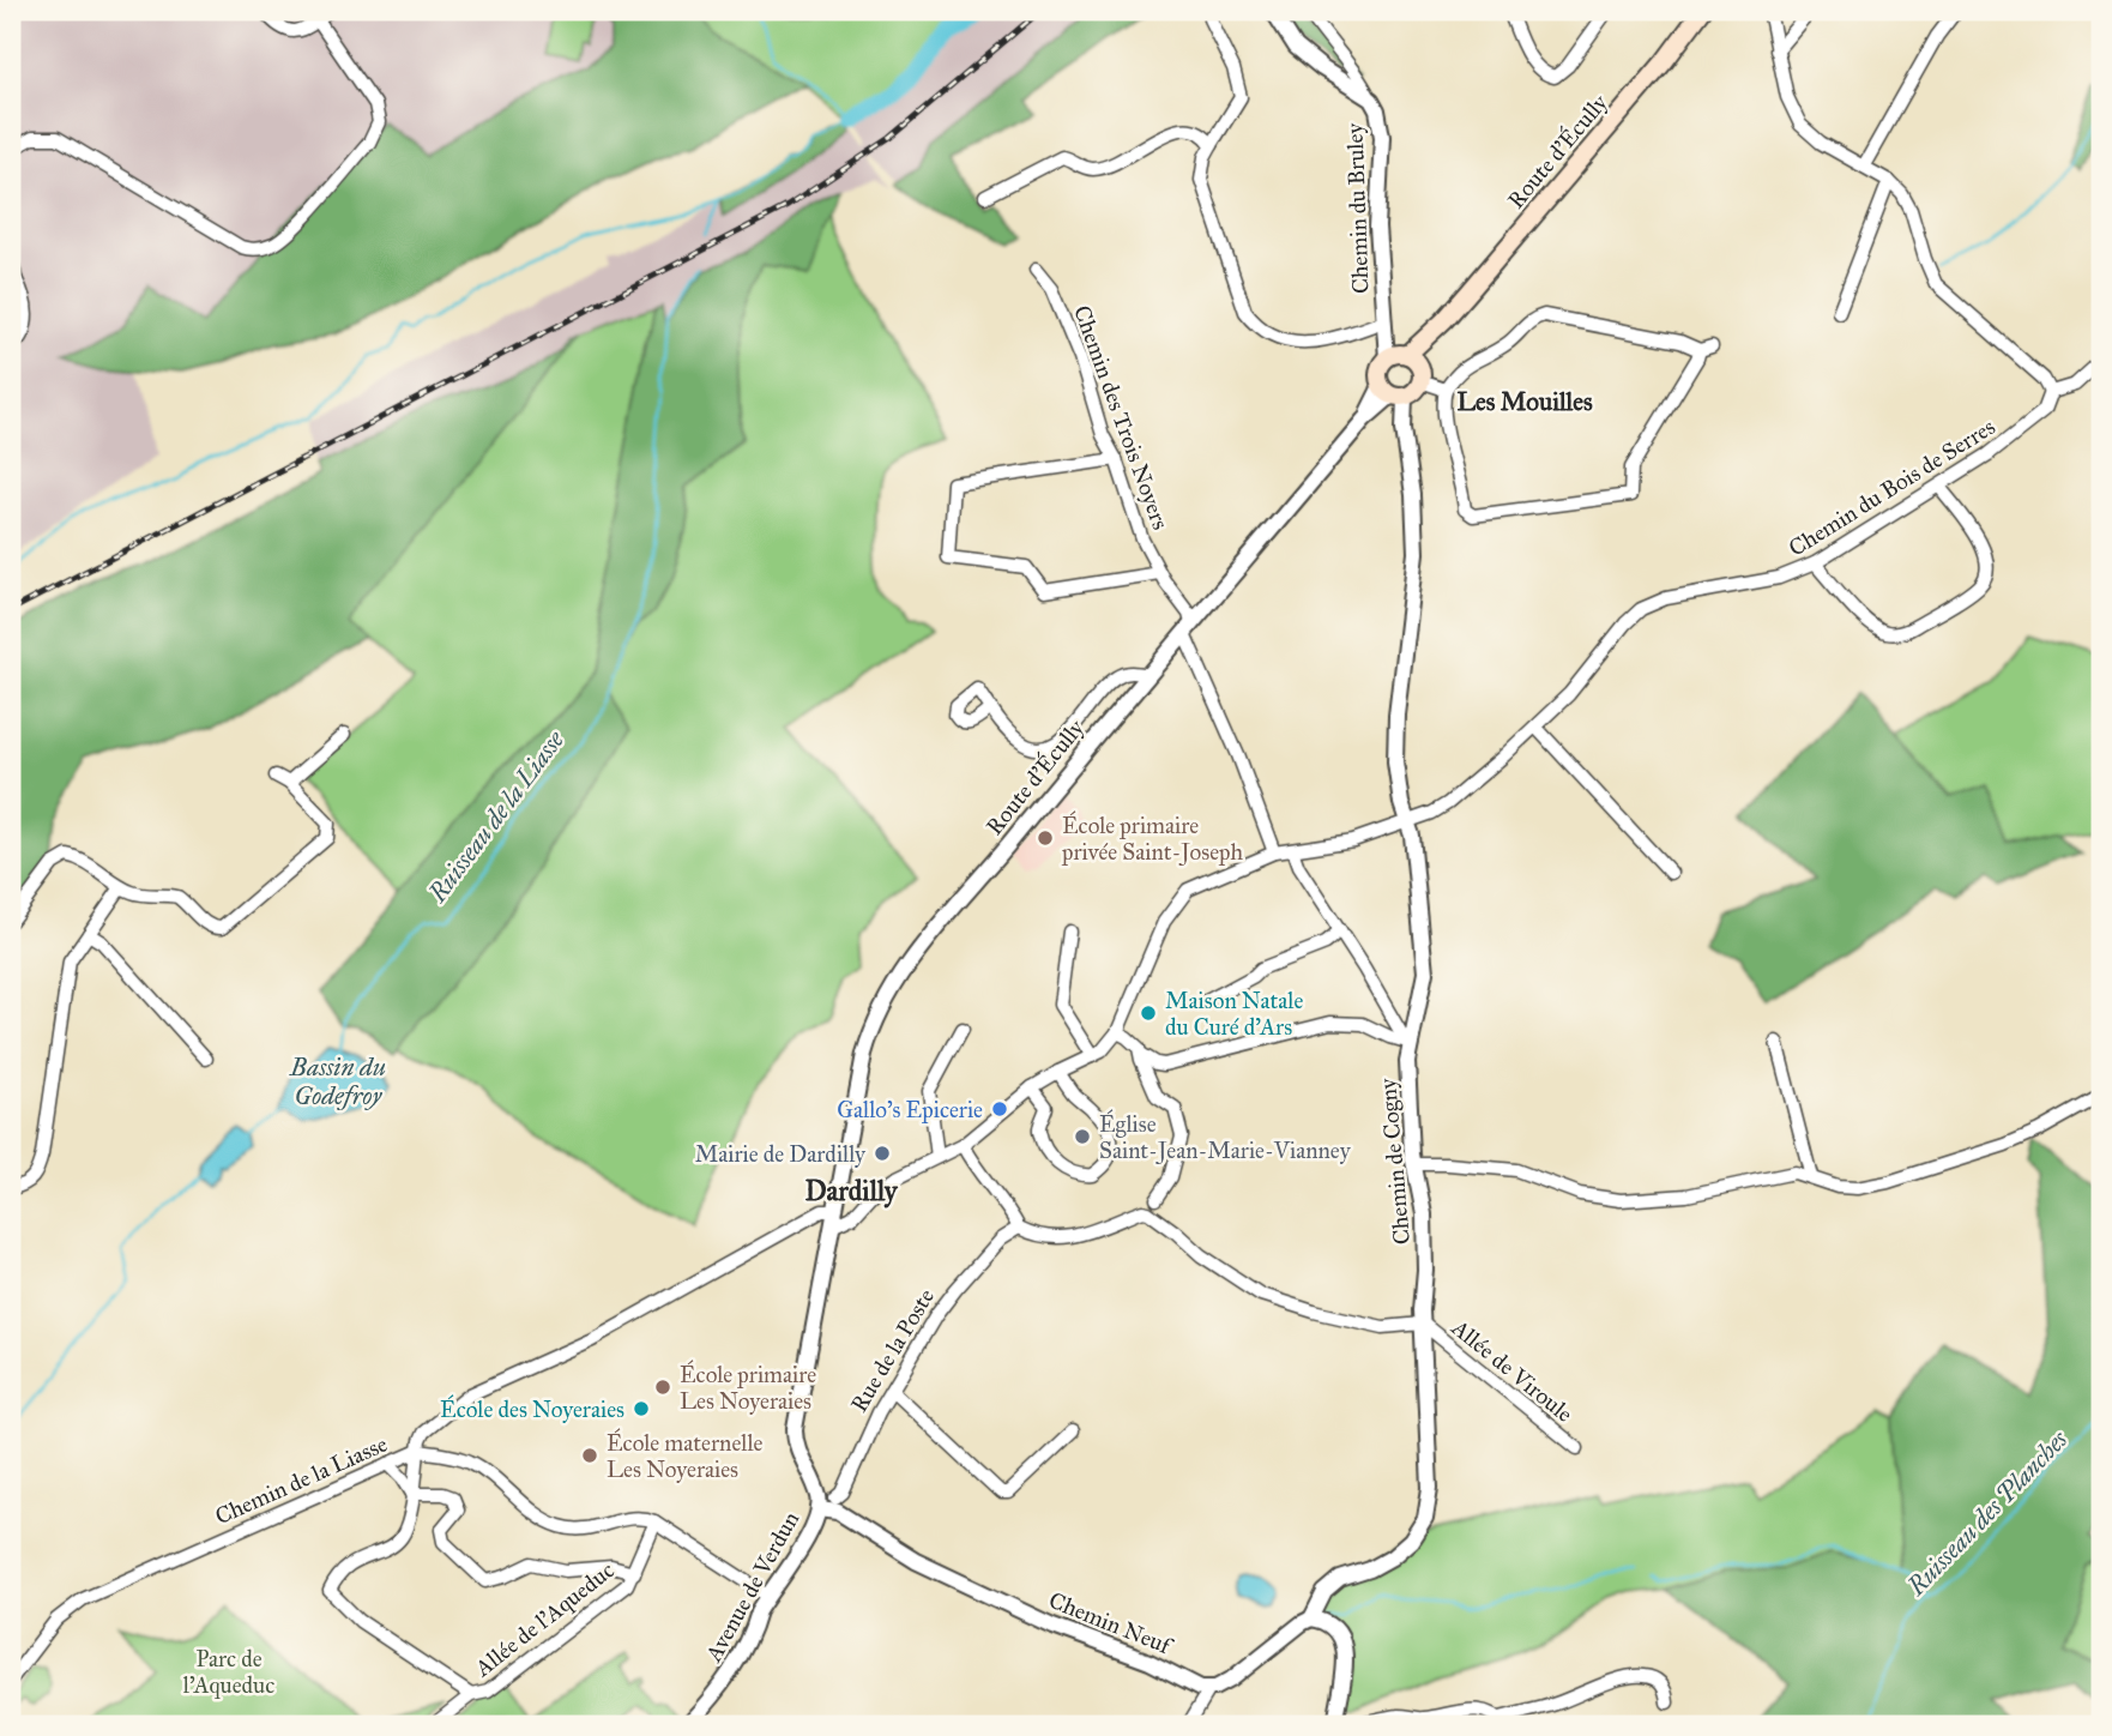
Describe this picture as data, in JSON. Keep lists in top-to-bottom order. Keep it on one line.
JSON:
{"streets":{"main road":["Route d'Écully"],"street":["Chemin du Bruley","Chemin des Trois Noyers","Chemin du Bois de Serres","Chemin de Cogny","Rue de la Poste","Allée de Viroule","Chemin de la Liasse","Avenue de Verdun","Allée de l'Aqueduc","Chemin Neuf"]},"crossings":[["Route d'Écully","Chemin des Trois Noyers"],["Route d'Écully","Chemin de Cogny"],["Route d'Écully","Chemin de la Liasse"],["Route d'Écully","Avenue de Verdun"],["Chemin des Trois Noyers","Chemin du Bois de Serres"],["Chemin du Bois de Serres","Chemin de Cogny"],["Chemin du Bois de Serres","Chemin de la Liasse"],["Chemin de Cogny","Allée de Viroule"],["Rue de la Poste","Avenue de Verdun"],["Rue de la Poste","Chemin Neuf"],["Chemin de la Liasse","Avenue de Verdun"],["Avenue de Verdun","Chemin Neuf"]],"districts":["Les Mouilles","Dardilly"],"water":["Ruisseau de la Liasse","Bassin du Godefroy","Ruisseau des Planches"],"parks":["Parc de l'Aqueduc"],"places":["École primaire privée Saint-Joseph","Maison Natale du Curé d'Ars","Gallo's Epicerie","Église Saint-Jean-Marie-Vianney","Mairie de Dardilly","École primaire Les Noyeraies","École des Noyeraies","École maternelle Les Noyeraies"]}
